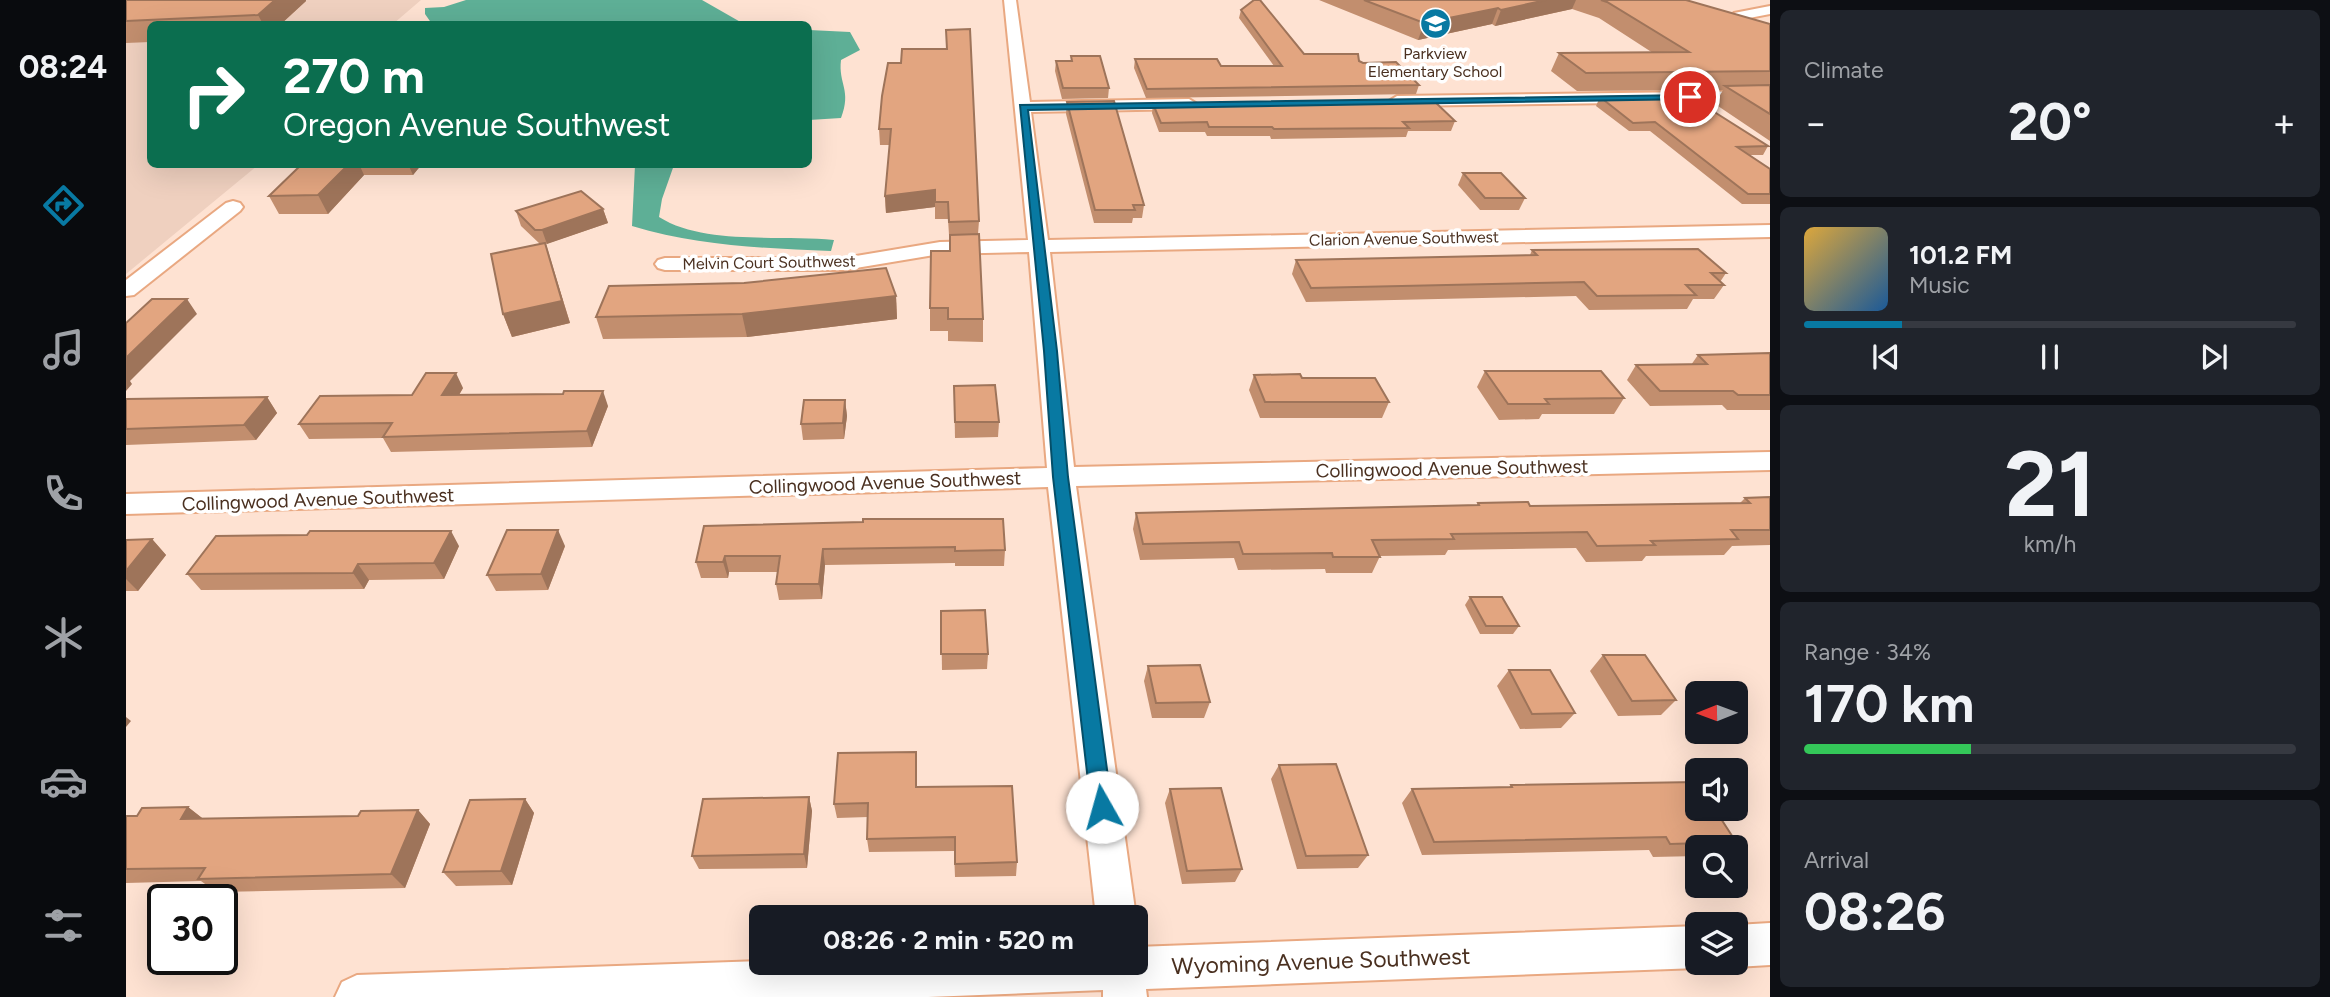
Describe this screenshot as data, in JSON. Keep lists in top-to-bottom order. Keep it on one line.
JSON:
{"streets":{"street":["Clarion Avenue Southwest","Melvin Court Southwest","Collingwood Avenue Southwest","Wyoming Avenue Southwest"]},"crossings":[["Clarion Avenue Southwest","Melvin Court Southwest"]],"places":{"school or university":["Parkview Elementary School"]},"north":"left","page":{"tabs":"08:24","tile":["Climate",["21","km/h"],["Range · 34%","170 km"],["Arrival","08:26"]],"turn":["270 m","Oregon Avenue Southwest"],"heat":["−","20°","+"],"song":["101.2 FM","Music"],"limit":"30","trip":"08:26 · 2 min · 520 m"}}
